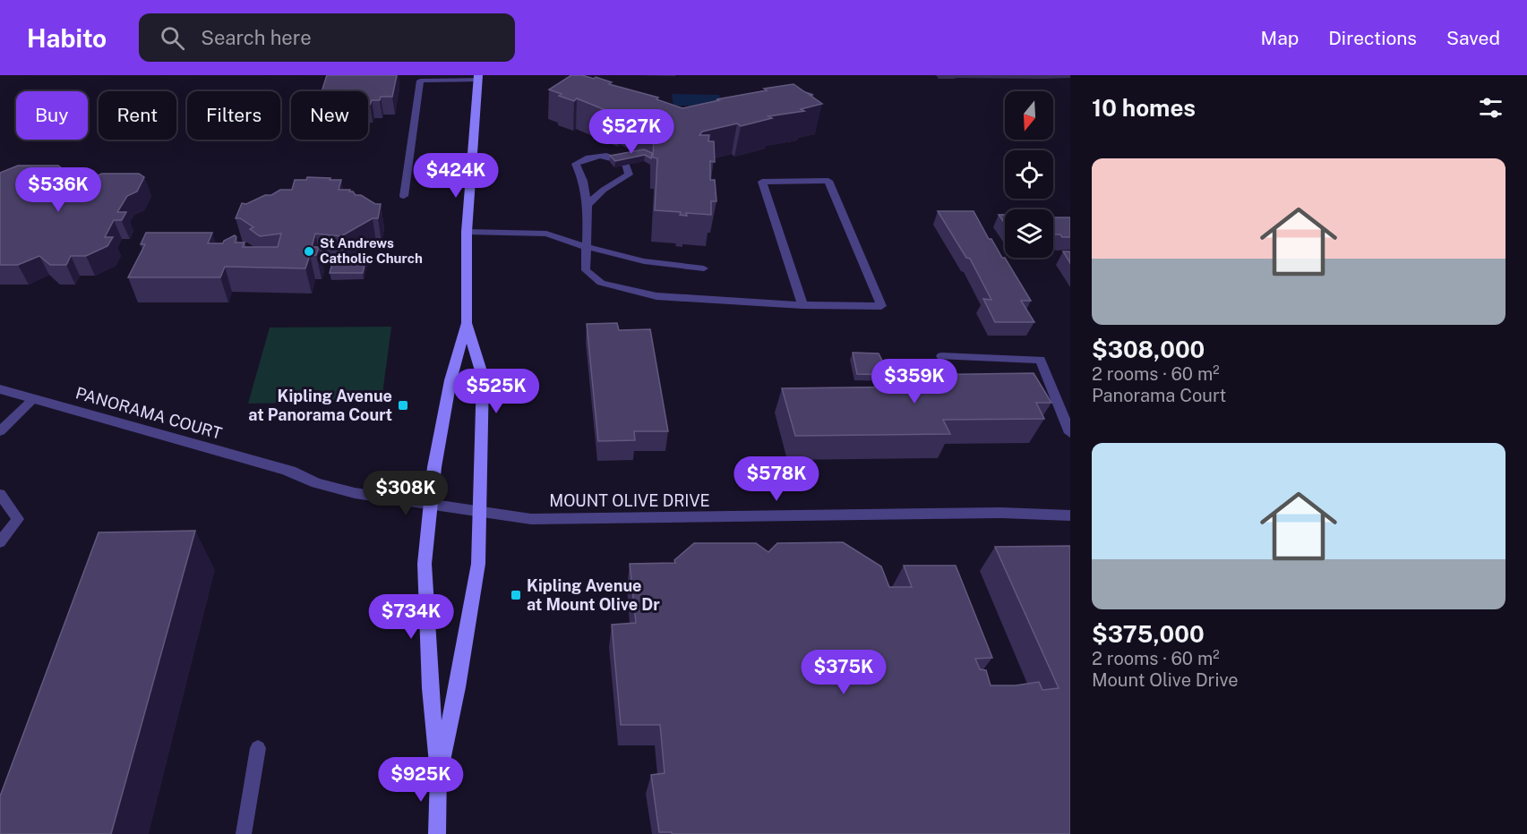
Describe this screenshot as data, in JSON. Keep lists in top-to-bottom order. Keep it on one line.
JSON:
{"streets":{"street":["PANORAMA COURT","MOUNT OLIVE DRIVE"]},"crossings":[["PANORAMA COURT","MOUNT OLIVE DRIVE"]],"places":{"other":["St Andrews Catholic Church"],"transit":["Kipling Avenue at Panorama Court","Kipling Avenue at Mount Olive Dr"]},"north":"bottom","page":{"header":"Habito","search":"Search here","nav":["Map","Directions","Saved"],"heading":"10 homes","chip":["Buy","Rent","Filters","New"],"price":["$527K","$424K","$536K","$359K","$525K","$578K","$308K","$734K","$375K","$925K"],"list":[{"name":"$308,000","note":"2 rooms · 60 m² · Panorama Court"},{"name":"$375,000","note":"2 rooms · 60 m² · Mount Olive Drive"}]}}
